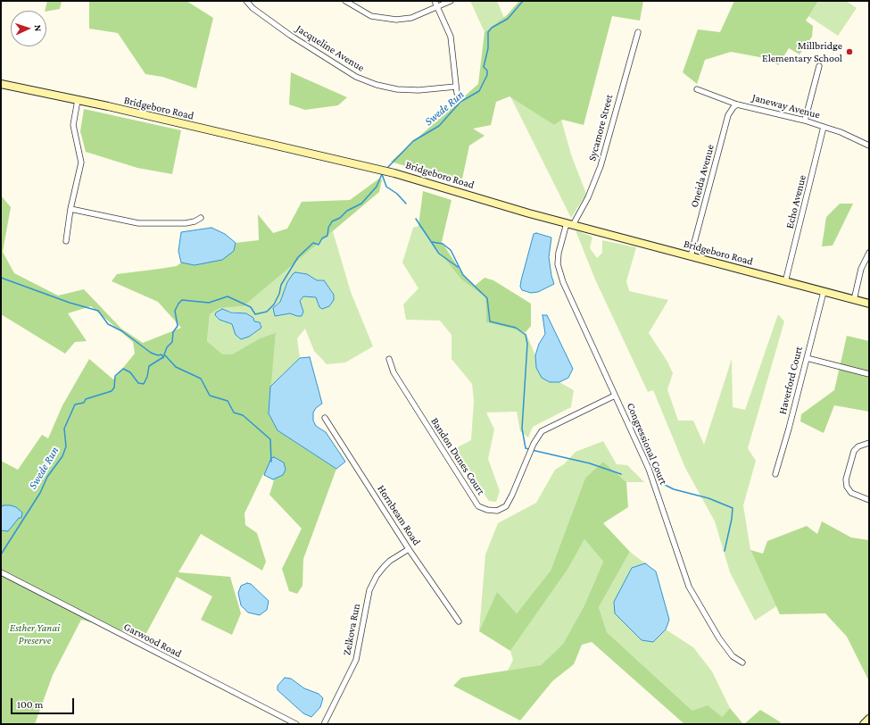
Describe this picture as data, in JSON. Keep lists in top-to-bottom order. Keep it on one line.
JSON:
{"streets":{"main road":["Bridgeboro Road"],"street":["Jacqueline Avenue","Janeway Avenue","Sycamore Street","Oneida Avenue","Echo Avenue","Haverford Court","Congressional Court","Bandon Dunes Court","Hornbeam Road","Zelkova Run","Garwood Road"]},"crossings":[["Janeway Avenue","Oneida Avenue"],["Janeway Avenue","Echo Avenue"],["Bridgeboro Road","Sycamore Street"],["Bridgeboro Road","Oneida Avenue"],["Bridgeboro Road","Echo Avenue"],["Bridgeboro Road","Haverford Court"],["Bridgeboro Road","Congressional Court"],["Sycamore Street","Congressional Court"],["Congressional Court","Bandon Dunes Court"],["Hornbeam Road","Zelkova Run"]],"water":["Swede Run"],"parks":["Esther Yanai Preserve"],"places":["Millbridge Elementary School"],"scale_bar":"100 m","north":"right"}
